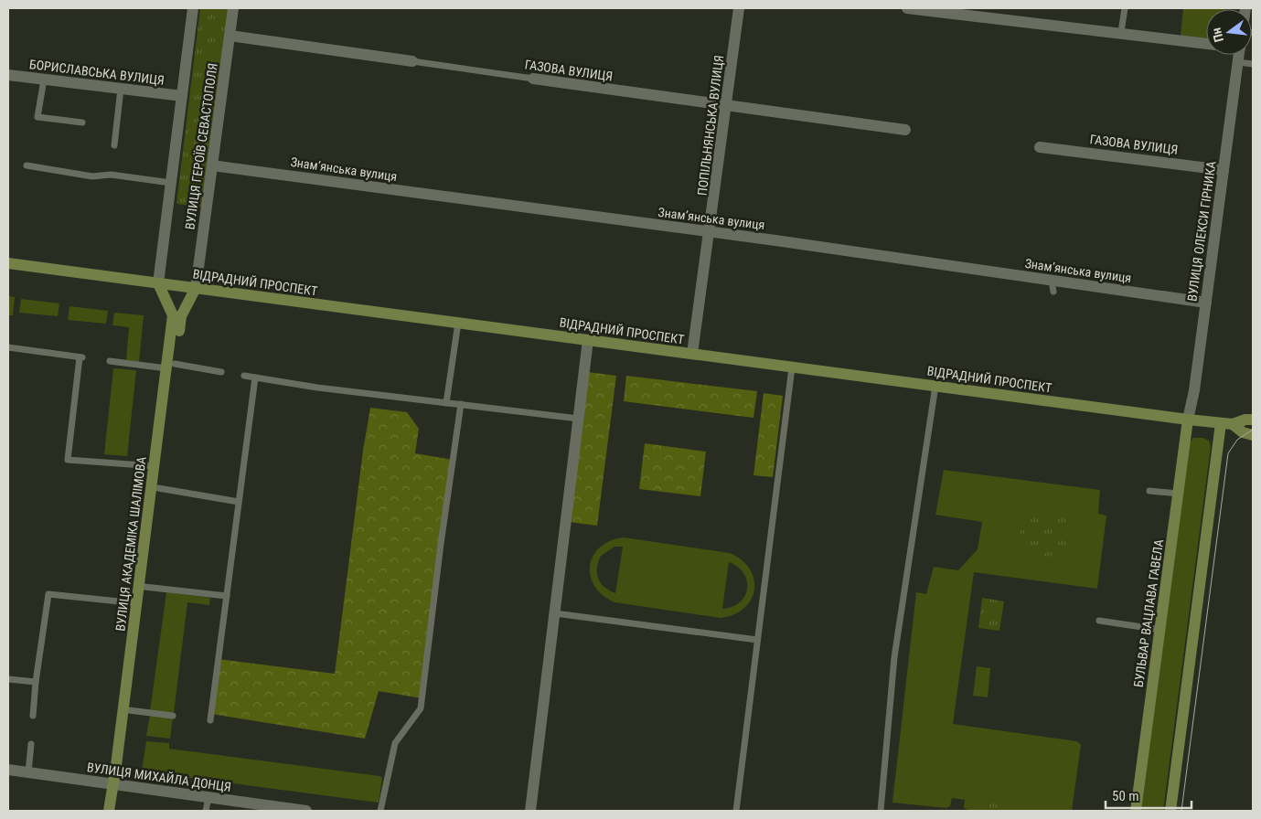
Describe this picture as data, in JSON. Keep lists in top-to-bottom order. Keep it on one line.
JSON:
{"streets":{"main road":["ВІДРАДНИЙ ПРОСПЕКТ","ВУЛИЦЯ АКАДЕМІКА ШАЛІМОВА","БУЛЬВАР ВАЦЛАВА ГАВЕЛА"],"street":["ГАЗОВА ВУЛИЦЯ","БОРИСЛАВСЬКА ВУЛИЦЯ","ПОПІЛЬНЯНСЬКА ВУЛИЦЯ","ВУЛИЦЯ ГЕРОЇВ СЕВАСТОПОЛЯ","Знамʼянська вулиця","ВУЛИЦЯ ОЛЕКСИ ГІРНИКА","ВУЛИЦЯ МИХАЙЛА ДОНЦЯ"]},"crossings":[["ГАЗОВА ВУЛИЦЯ","ПОПІЛЬНЯНСЬКА ВУЛИЦЯ"],["ГАЗОВА ВУЛИЦЯ","ВУЛИЦЯ ГЕРОЇВ СЕВАСТОПОЛЯ"],["ГАЗОВА ВУЛИЦЯ","ВУЛИЦЯ ОЛЕКСИ ГІРНИКА"],["БОРИСЛАВСЬКА ВУЛИЦЯ","ВУЛИЦЯ ГЕРОЇВ СЕВАСТОПОЛЯ"],["ПОПІЛЬНЯНСЬКА ВУЛИЦЯ","Знамʼянська вулиця"],["ПОПІЛЬНЯНСЬКА ВУЛИЦЯ","ВІДРАДНИЙ ПРОСПЕКТ"],["ВУЛИЦЯ ГЕРОЇВ СЕВАСТОПОЛЯ","Знамʼянська вулиця"],["ВУЛИЦЯ ГЕРОЇВ СЕВАСТОПОЛЯ","ВІДРАДНИЙ ПРОСПЕКТ"],["ВУЛИЦЯ ГЕРОЇВ СЕВАСТОПОЛЯ","ВУЛИЦЯ АКАДЕМІКА ШАЛІМОВА"],["Знамʼянська вулиця","ВУЛИЦЯ ОЛЕКСИ ГІРНИКА"],["ВУЛИЦЯ ОЛЕКСИ ГІРНИКА","ВІДРАДНИЙ ПРОСПЕКТ"],["ВУЛИЦЯ ОЛЕКСИ ГІРНИКА","БУЛЬВАР ВАЦЛАВА ГАВЕЛА"],["ВІДРАДНИЙ ПРОСПЕКТ","ВУЛИЦЯ АКАДЕМІКА ШАЛІМОВА"],["ВІДРАДНИЙ ПРОСПЕКТ","БУЛЬВАР ВАЦЛАВА ГАВЕЛА"],["ВУЛИЦЯ АКАДЕМІКА ШАЛІМОВА","ВУЛИЦЯ МИХАЙЛА ДОНЦЯ"]],"scale_bar":"50 m","north":"left"}
